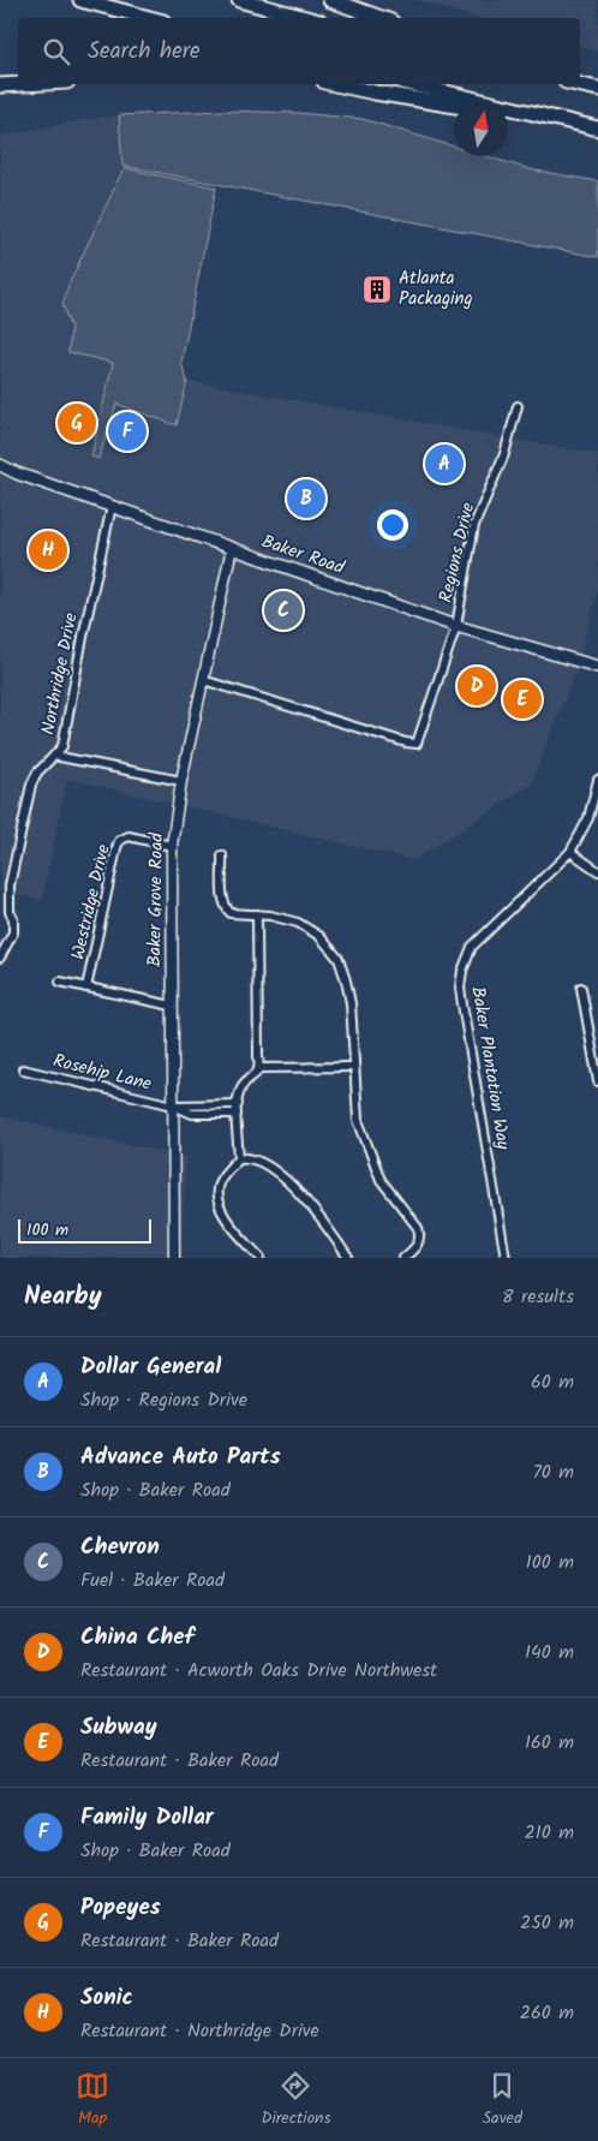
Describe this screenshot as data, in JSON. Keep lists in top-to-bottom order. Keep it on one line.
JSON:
{"streets":{"main road":["Baker Road"],"street":["Regions Drive","Northridge Drive","Baker Grove Road","Westridge Drive","Baker Plantation Way","Rosehip Lane"]},"crossings":[["Regions Drive","Baker Road"],["Regions Drive","Baker Grove Road"],["Baker Road","Northridge Drive"],["Baker Road","Baker Grove Road"],["Northridge Drive","Baker Grove Road"],["Baker Grove Road","Westridge Drive"],["Baker Grove Road","Rosehip Lane"]],"places":{"building":["Atlanta Packaging"]},"scale_bar":"100 m","north":"top","page":{"search":"Search here","pins":["G","F","A","B","H","C","D","E"],"scale":"100 m","heading":["Nearby","8 results"],"list":[{"mark":"A","name":"Dollar General","note":"Shop · Regions Drive","value":"60 m"},{"mark":"B","name":"Advance Auto Parts","note":"Shop · Baker Road","value":"70 m"},{"mark":"C","name":"Chevron","note":"Fuel · Baker Road","value":"100 m"},{"mark":"D","name":"China Chef","note":"Restaurant · Acworth Oaks Drive Northwest","value":"140 m"},{"mark":"E","name":"Subway","note":"Restaurant · Baker Road","value":"160 m"},{"mark":"F","name":"Family Dollar","note":"Shop · Baker Road","value":"210 m"},{"mark":"G","name":"Popeyes","note":"Restaurant · Baker Road","value":"250 m"},{"mark":"H","name":"Sonic","note":"Restaurant · Northridge Drive","value":"260 m"}],"nav":["Map","Directions","Saved"]}}
